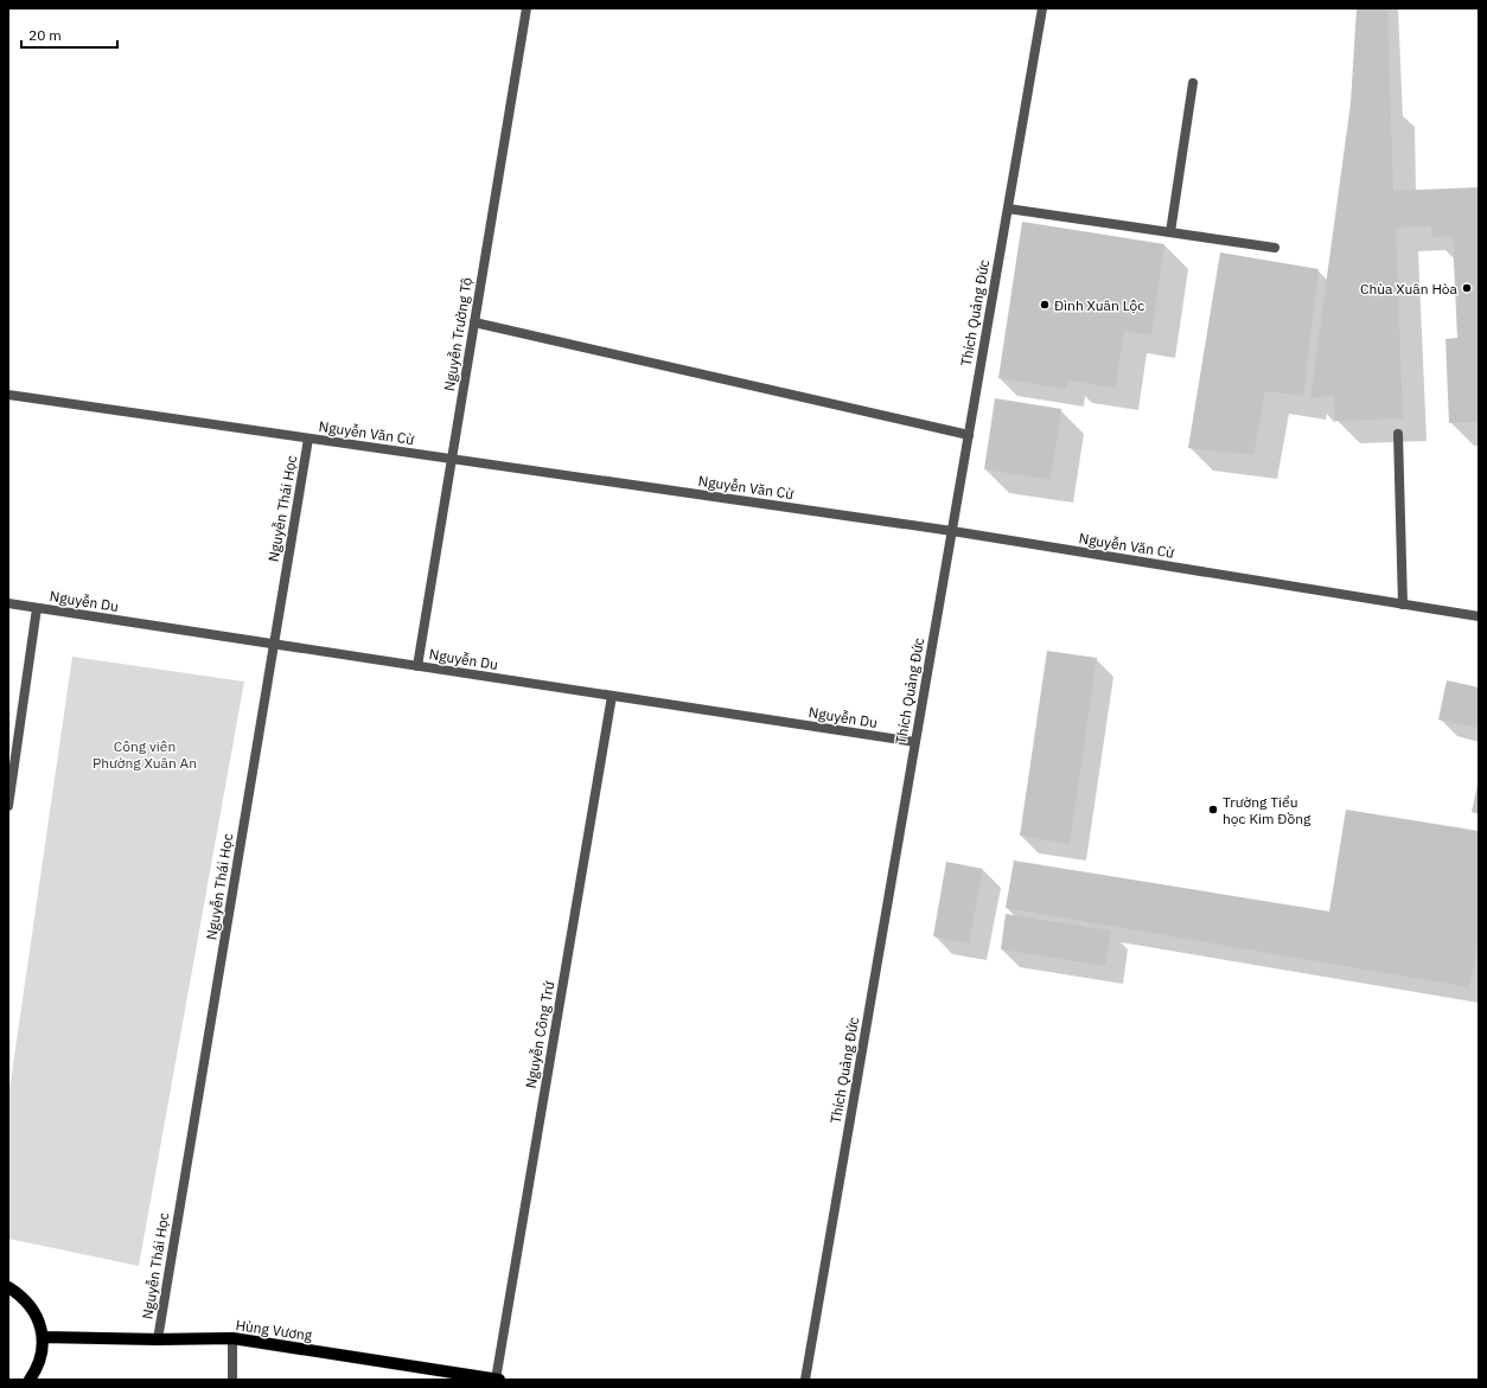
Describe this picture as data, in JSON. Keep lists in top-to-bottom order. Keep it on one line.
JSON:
{"streets":{"main road":["Hùng Vương"],"street":["Thích Quảng Đức","Nguyễn Trường Tộ","Nguyễn Văn Cừ","Nguyễn Thái Học","Nguyễn Du","Nguyễn Công Trứ"]},"crossings":[["Thích Quảng Đức","Nguyễn Văn Cừ"],["Thích Quảng Đức","Nguyễn Du"],["Nguyễn Trường Tộ","Nguyễn Văn Cừ"],["Nguyễn Trường Tộ","Nguyễn Du"],["Nguyễn Văn Cừ","Nguyễn Thái Học"],["Nguyễn Thái Học","Nguyễn Du"],["Nguyễn Thái Học","Hùng Vương"],["Nguyễn Du","Nguyễn Công Trứ"],["Nguyễn Công Trứ","Hùng Vương"]],"parks":["Công viên Phường Xuân An"],"places":["Chùa Xuân Hòa","Đình Xuân Lộc","Trường Tiểu học Kim Đồng"],"scale_bar":"20 m"}
